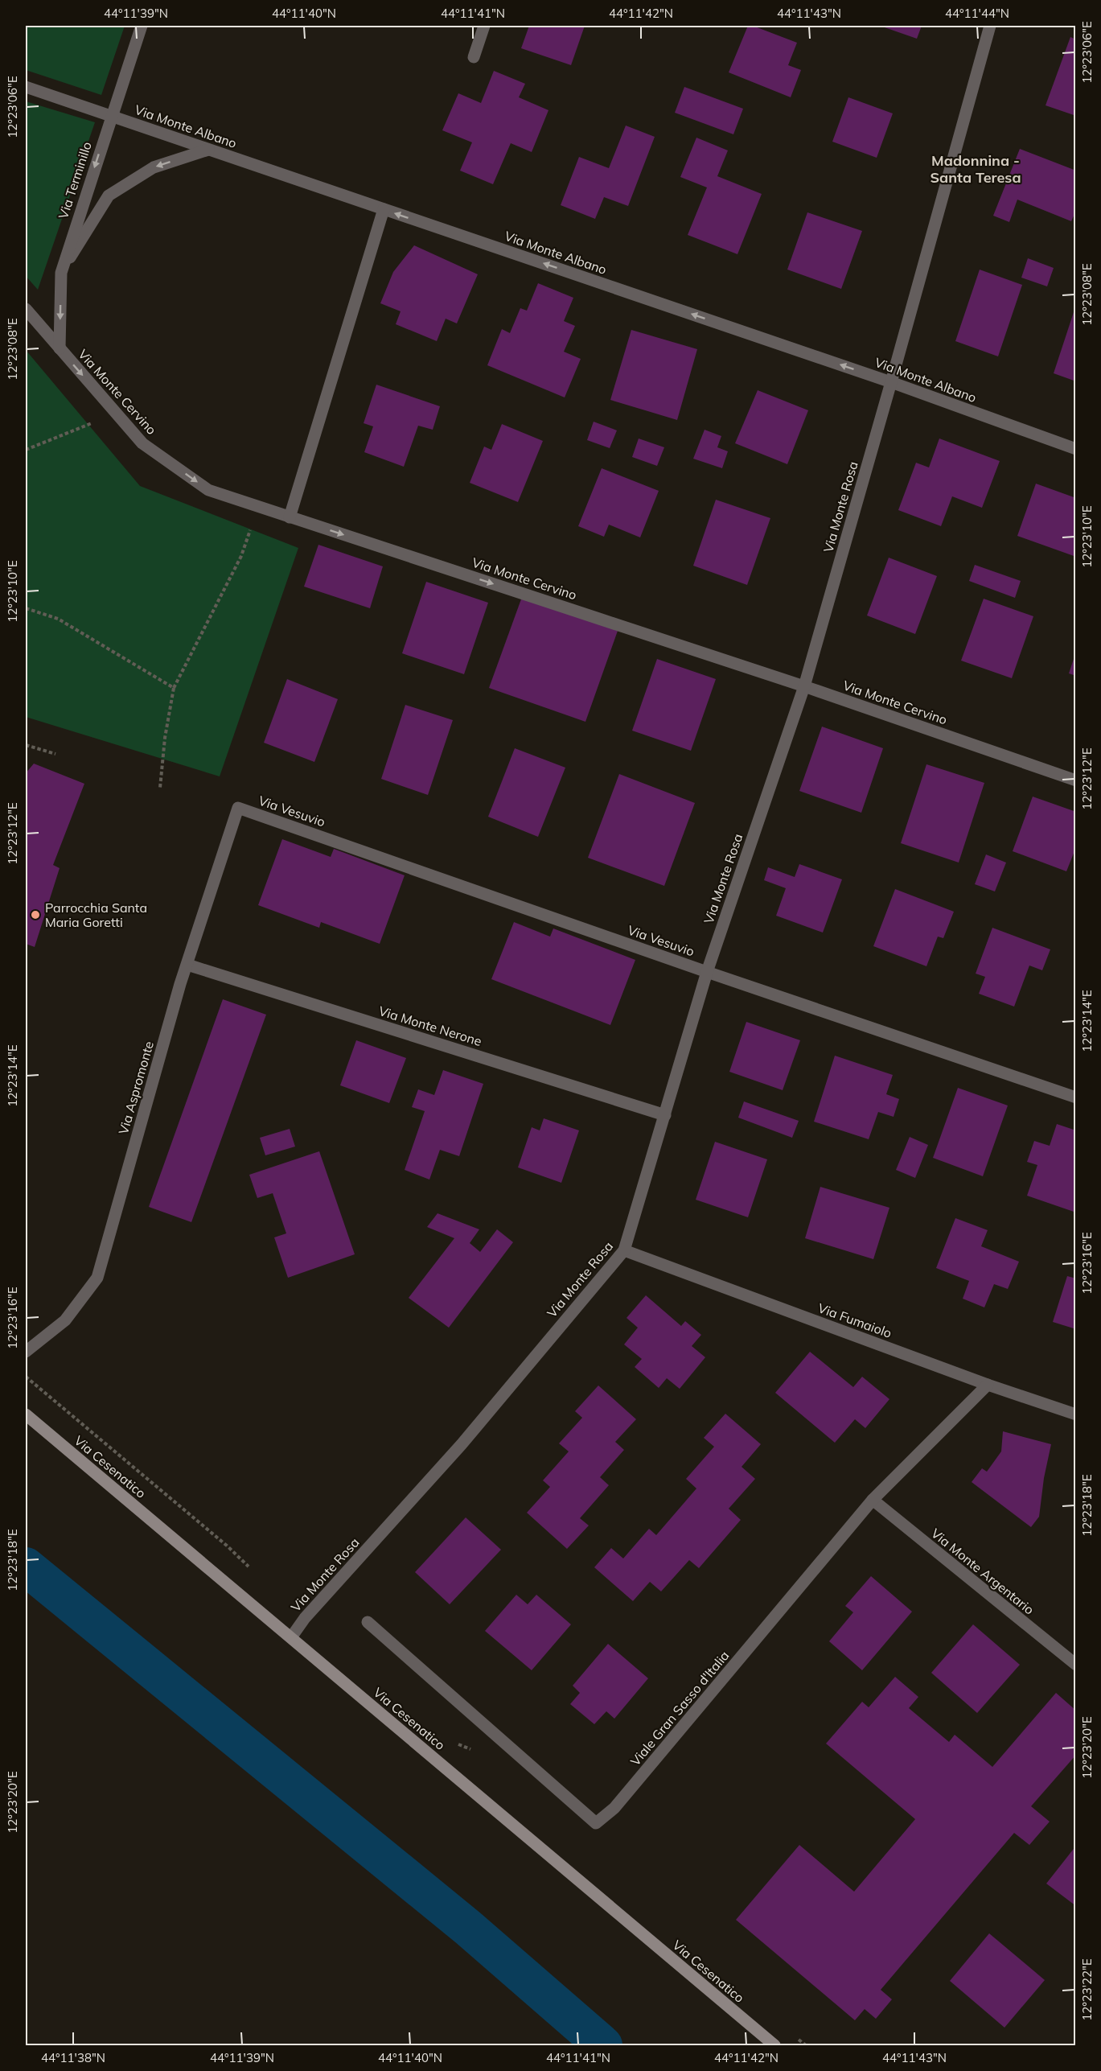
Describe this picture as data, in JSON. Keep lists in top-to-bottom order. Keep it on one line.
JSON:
{"streets":{"main road":["Via Cesenatico"],"street":["Via Monte Albano","Via Terminillo","Via Monte Cervino","Via Monte Rosa","Via Vesuvio","Via Monte Nerone","Via Aspromonte","Via Fumaiolo","Via Monte Argentario","Viale Gran Sasso d'Italia"]},"crossings":[["Via Monte Albano","Via Terminillo"],["Via Monte Albano","Via Monte Rosa"],["Via Terminillo","Via Monte Cervino"],["Via Monte Cervino","Via Monte Rosa"],["Via Monte Rosa","Via Vesuvio"],["Via Monte Rosa","Via Monte Nerone"],["Via Monte Rosa","Via Fumaiolo"],["Via Monte Rosa","Via Cesenatico"],["Via Vesuvio","Via Aspromonte"],["Via Monte Nerone","Via Aspromonte"],["Via Fumaiolo","Viale Gran Sasso d'Italia"],["Via Monte Argentario","Viale Gran Sasso d'Italia"]],"one_way":["Via Monte Albano","Via Terminillo","Via Monte Cervino"],"districts":["Madonnina - Santa Teresa"],"places":["Parrocchia Santa Maria Goretti"],"coordinates":["44°11'39\"N","44°11'40\"N","44°11'41\"N","44°11'42\"N","44°11'43\"N","44°11'44\"N","12°23'06\"E","12°23'08\"E","12°23'10\"E","12°23'12\"E","12°23'14\"E","12°23'16\"E","12°23'18\"E","12°23'20\"E","12°23'22\"E","44°11'38\"N"]}
